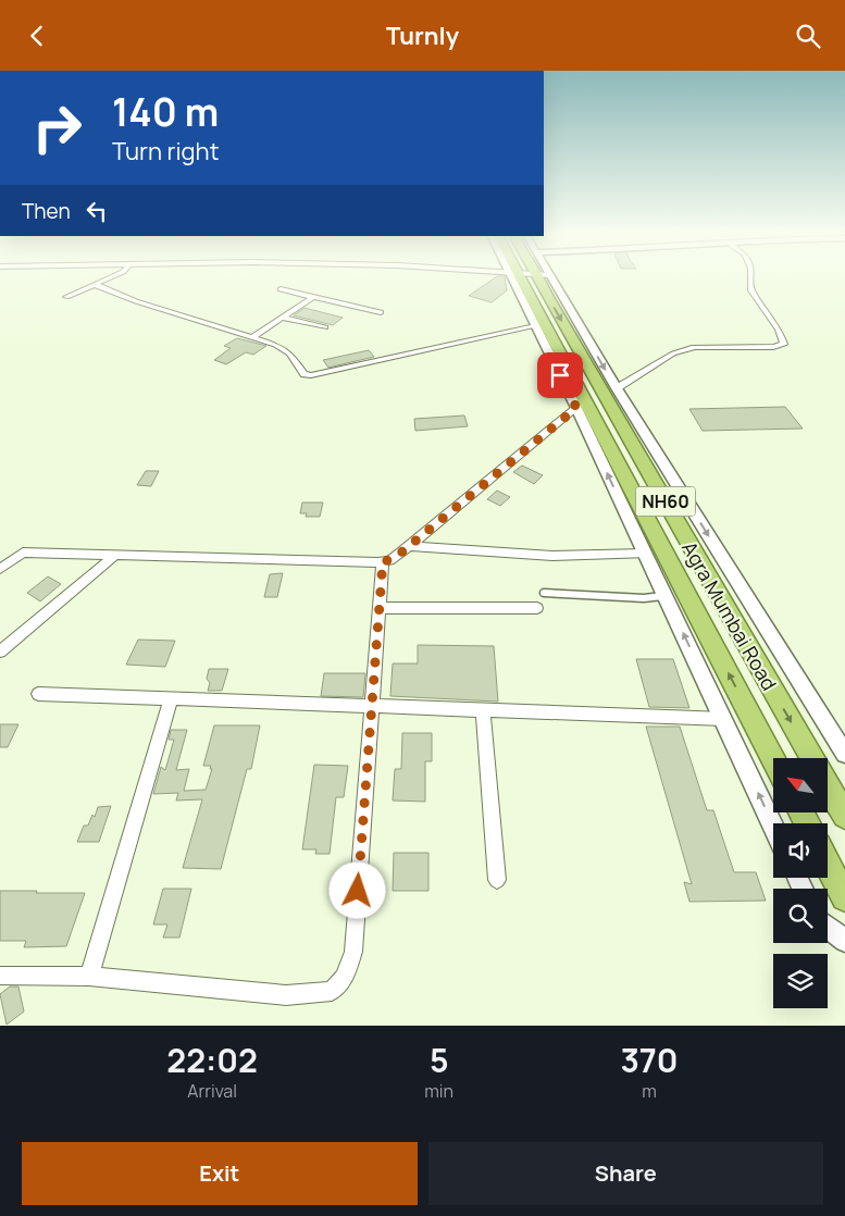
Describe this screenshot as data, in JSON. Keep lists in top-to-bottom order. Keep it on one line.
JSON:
{"streets":{"highway":["NH60","Agra Mumbai Road"]},"north":"top left","page":{"header":"Turnly","turn":["140 m","Turn right"],"then":"Then","eta":["22:02","Arrival","5","min","370","m"],"buttons":["Exit","Share"]}}
